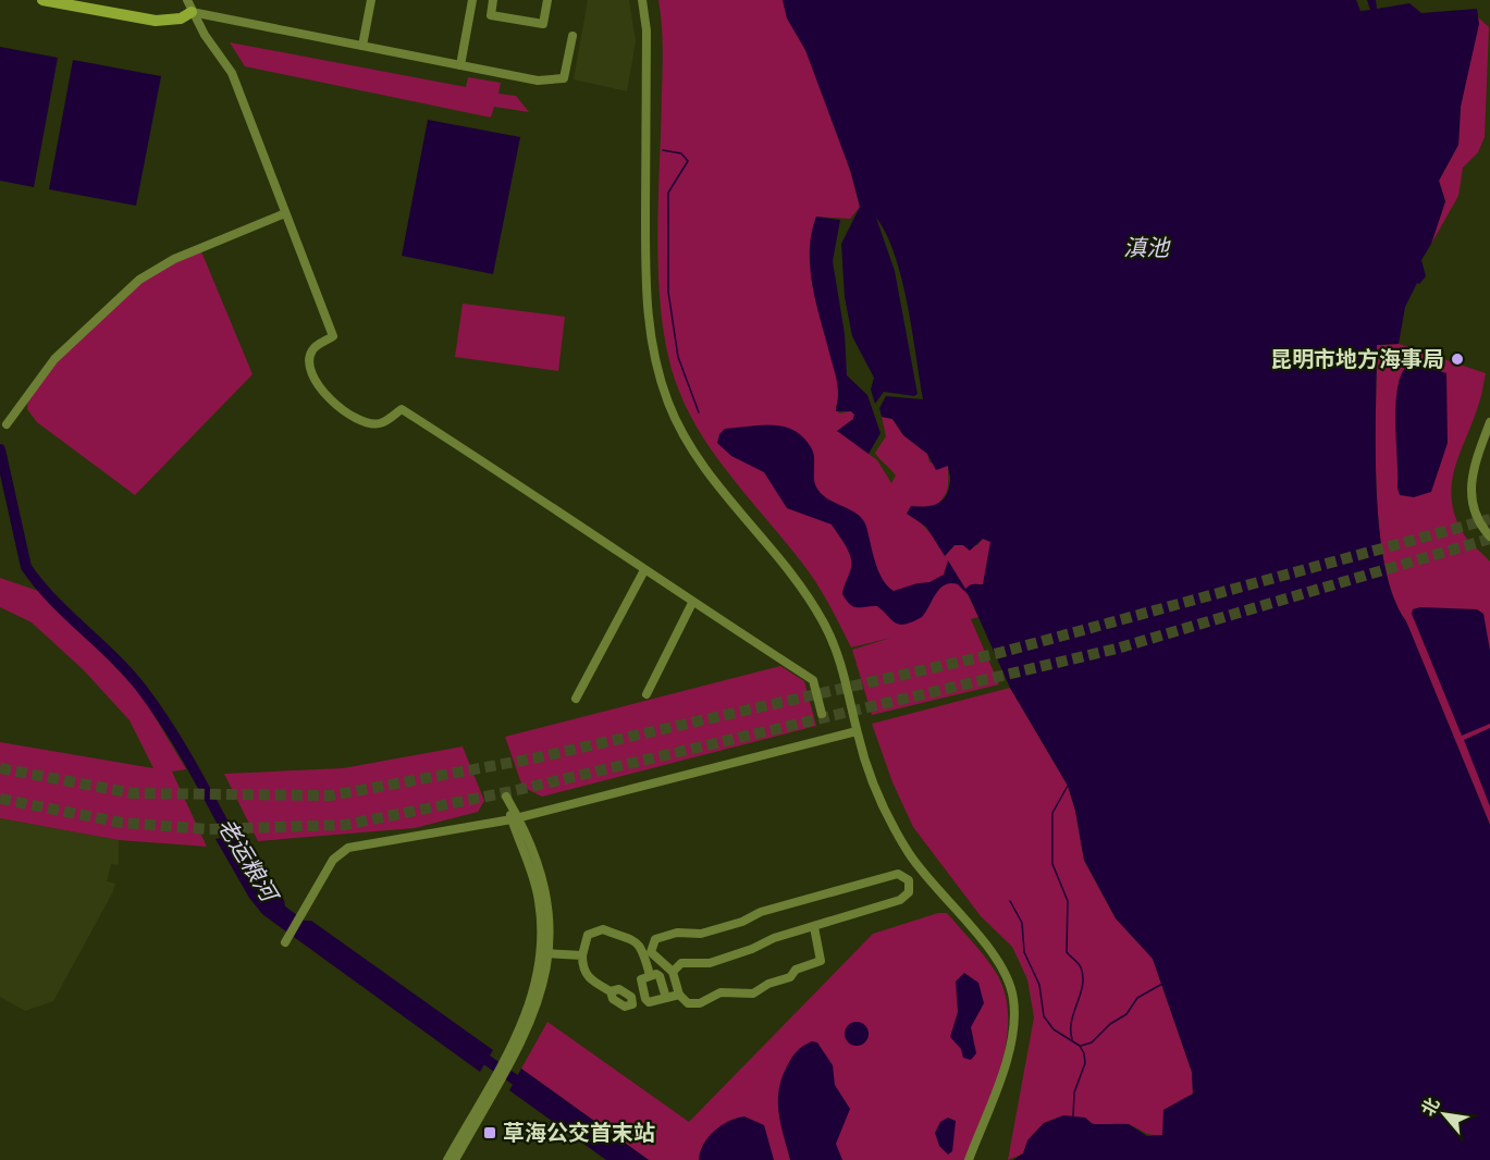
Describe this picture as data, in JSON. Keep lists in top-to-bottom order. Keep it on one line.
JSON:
{"water":["滇池","老运粮河"],"places":{"other":["昆明市地方海事局"],"transit":["草海公交首末站"]},"north":"top left"}
